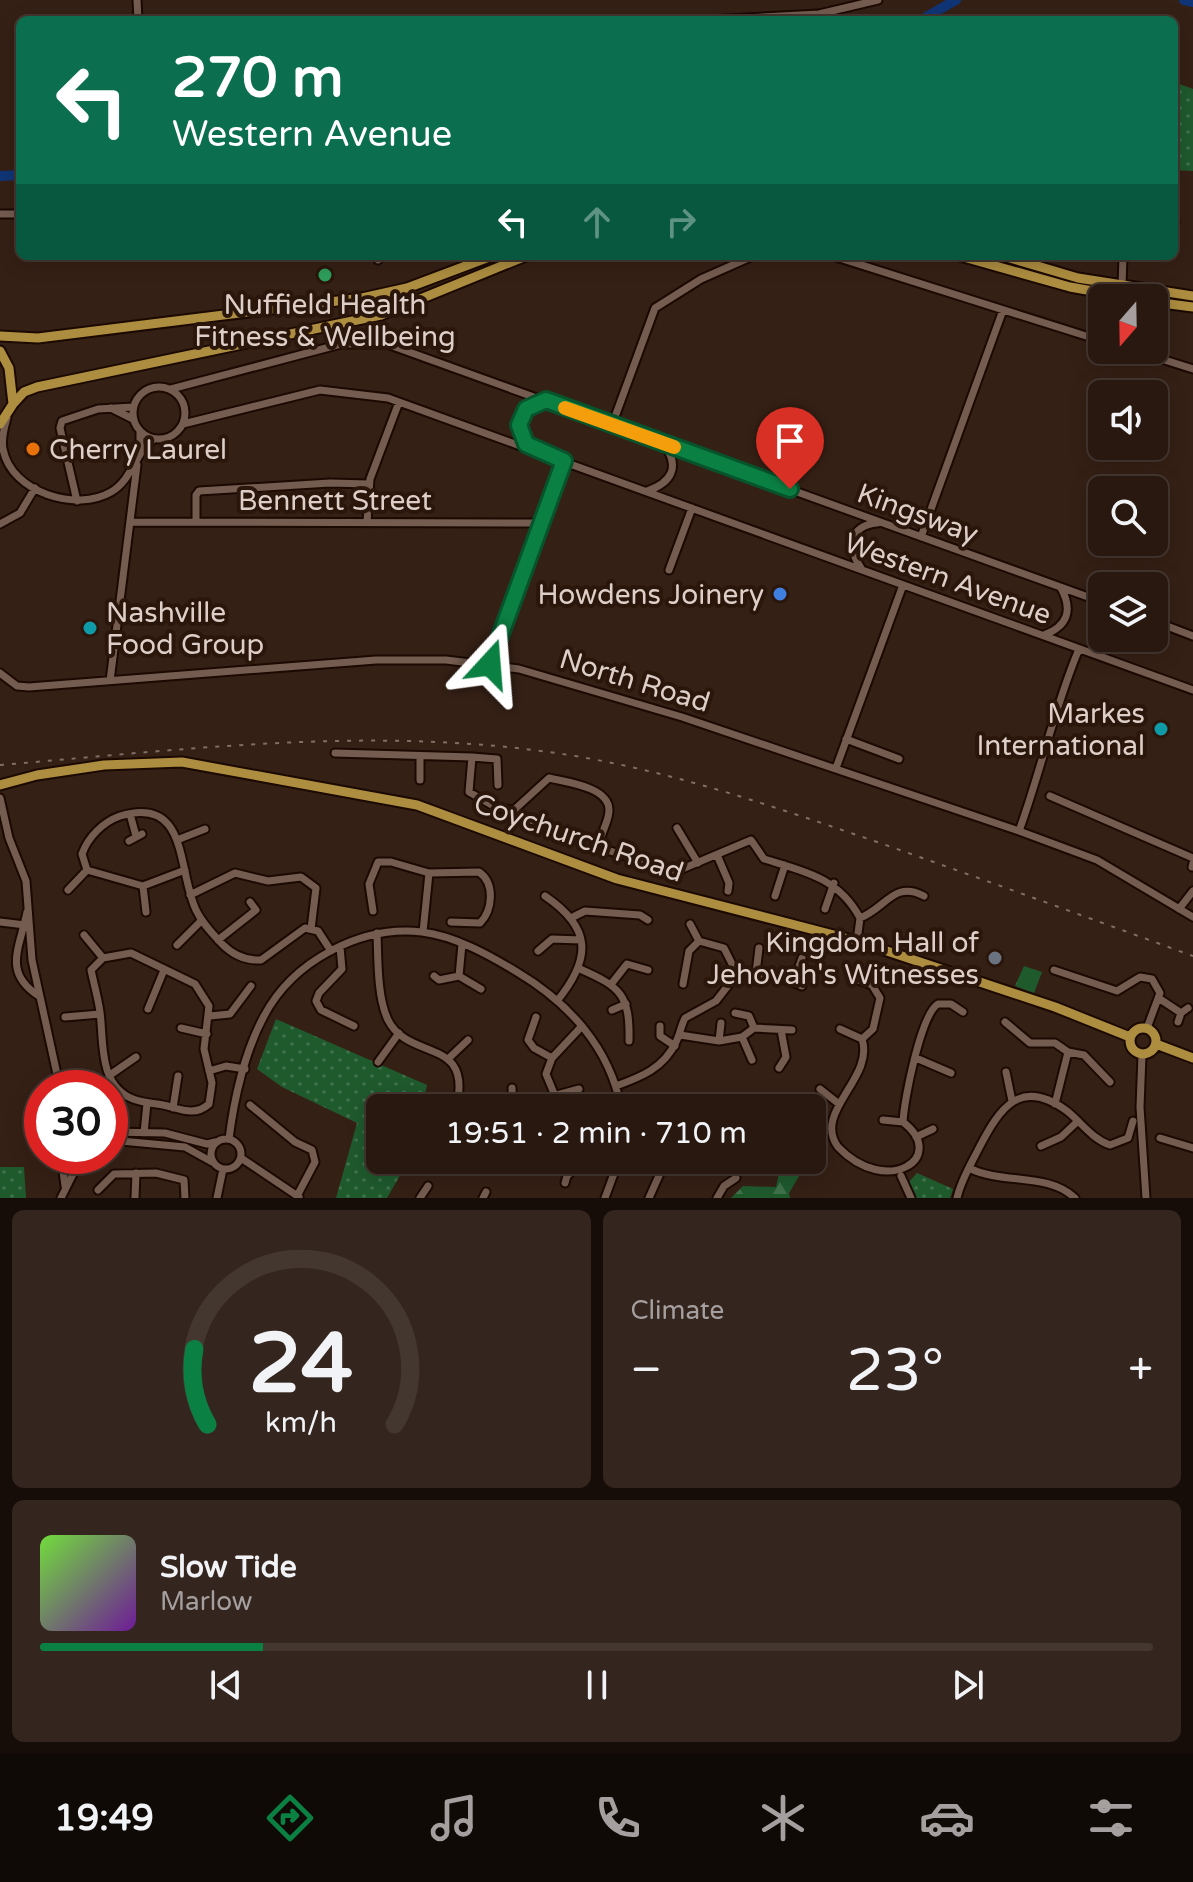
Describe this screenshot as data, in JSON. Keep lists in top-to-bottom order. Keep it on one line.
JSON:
{"streets":{"main road":["Coychurch Road"],"street":["Bennett Street","Kingsway","Western Avenue","North Road"]},"crossings":[["Kingsway","Western Avenue"]],"places":["Nuffield Health Fitness & Wellbeing","Cherry Laurel","Howdens Joinery","Nashville Food Group","Markes International","Kingdom Hall of Jehovah's Witnesses"],"north":"bottom","page":{"turn":["270 m","Western Avenue"],"limit":"30","trip":"19:51 · 2 min · 710 m","tile":"Climate","heat":["−","23°","+"],"song":["Slow Tide","Marlow"],"tabs":"19:49","gauge":["24","km/h"]}}
